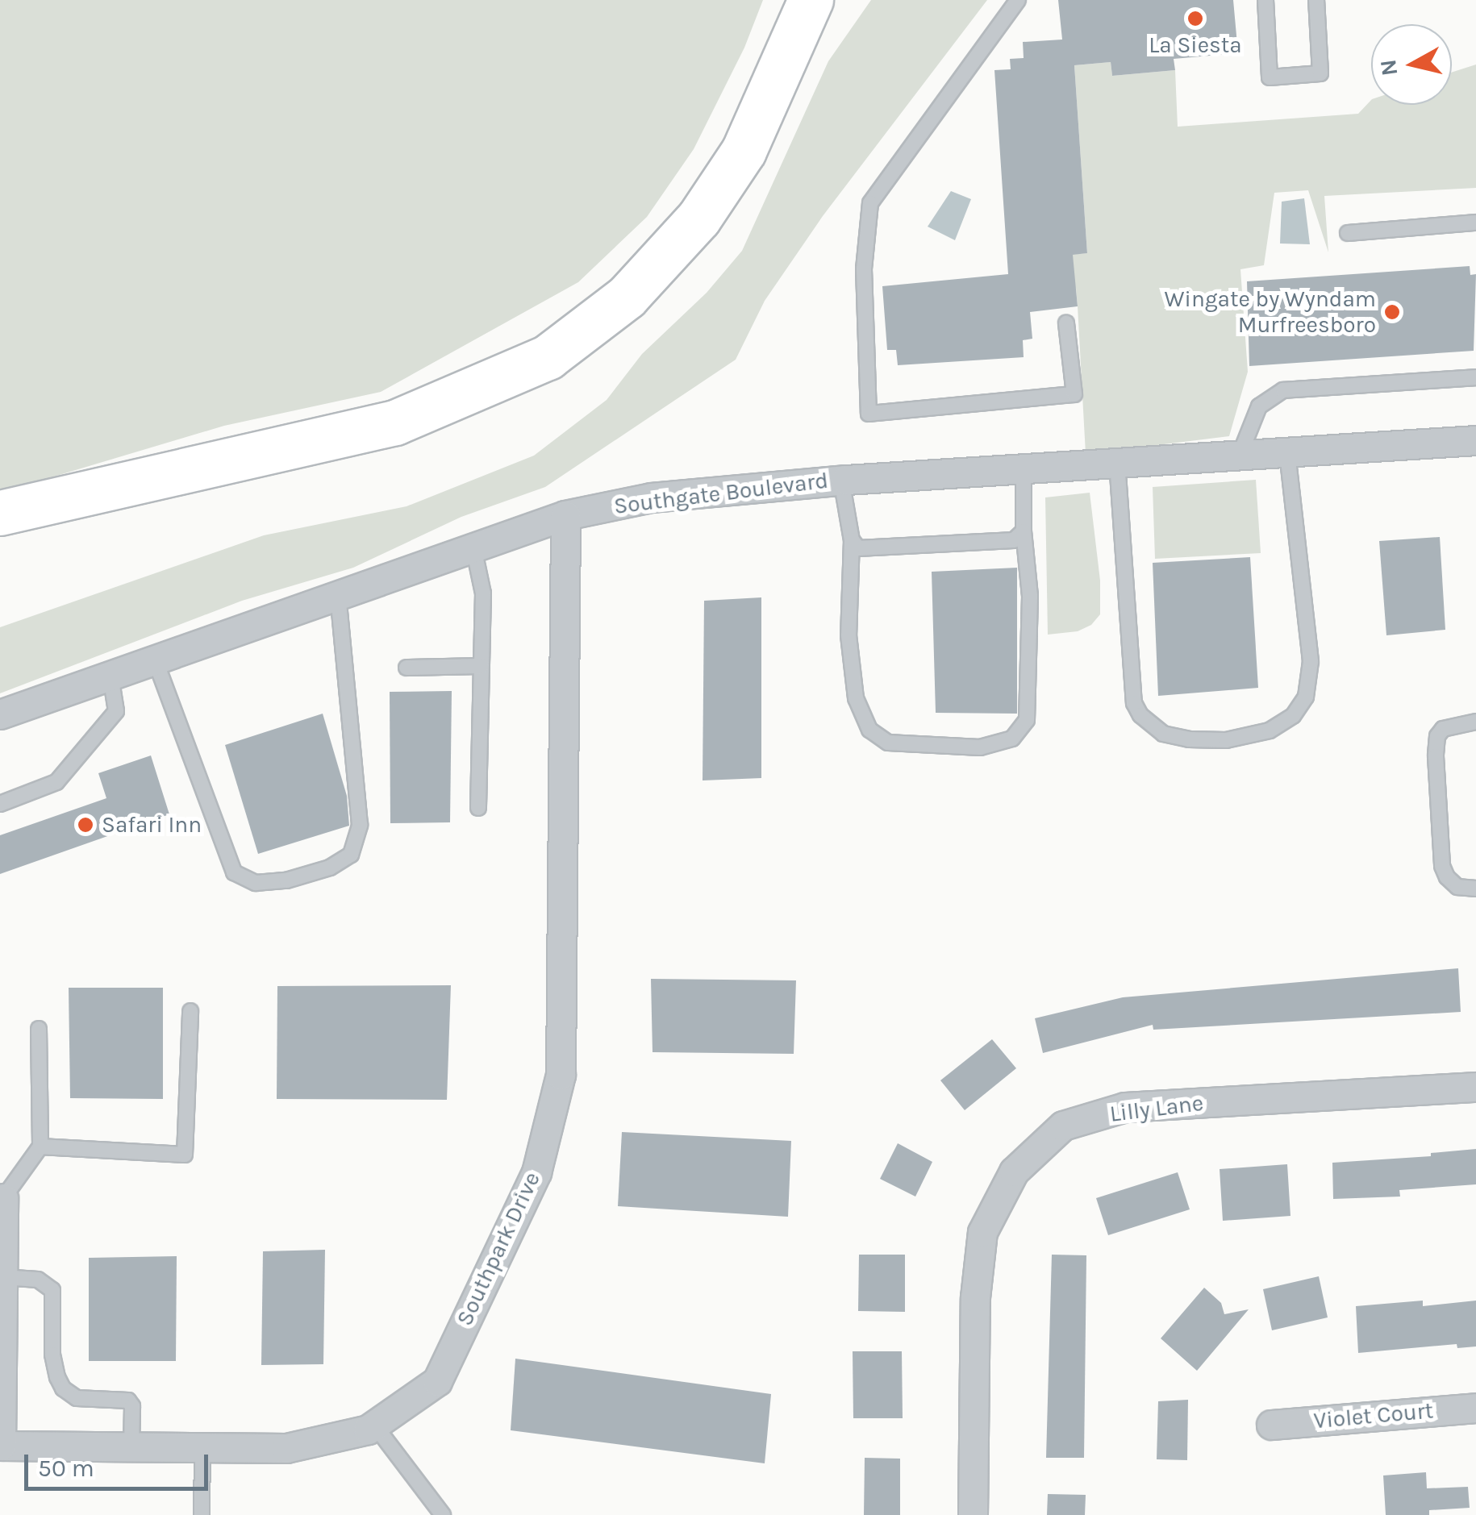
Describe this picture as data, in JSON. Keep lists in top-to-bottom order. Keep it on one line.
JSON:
{"streets":{"street":["Southgate Boulevard","Lilly Lane","Southpark Drive","Violet Court"]},"crossings":[["Southgate Boulevard","Southpark Drive"]],"places":["La Siesta","Wingate by Wyndam Murfreesboro","Safari Inn"],"scale_bar":"50 m","north":"left"}
